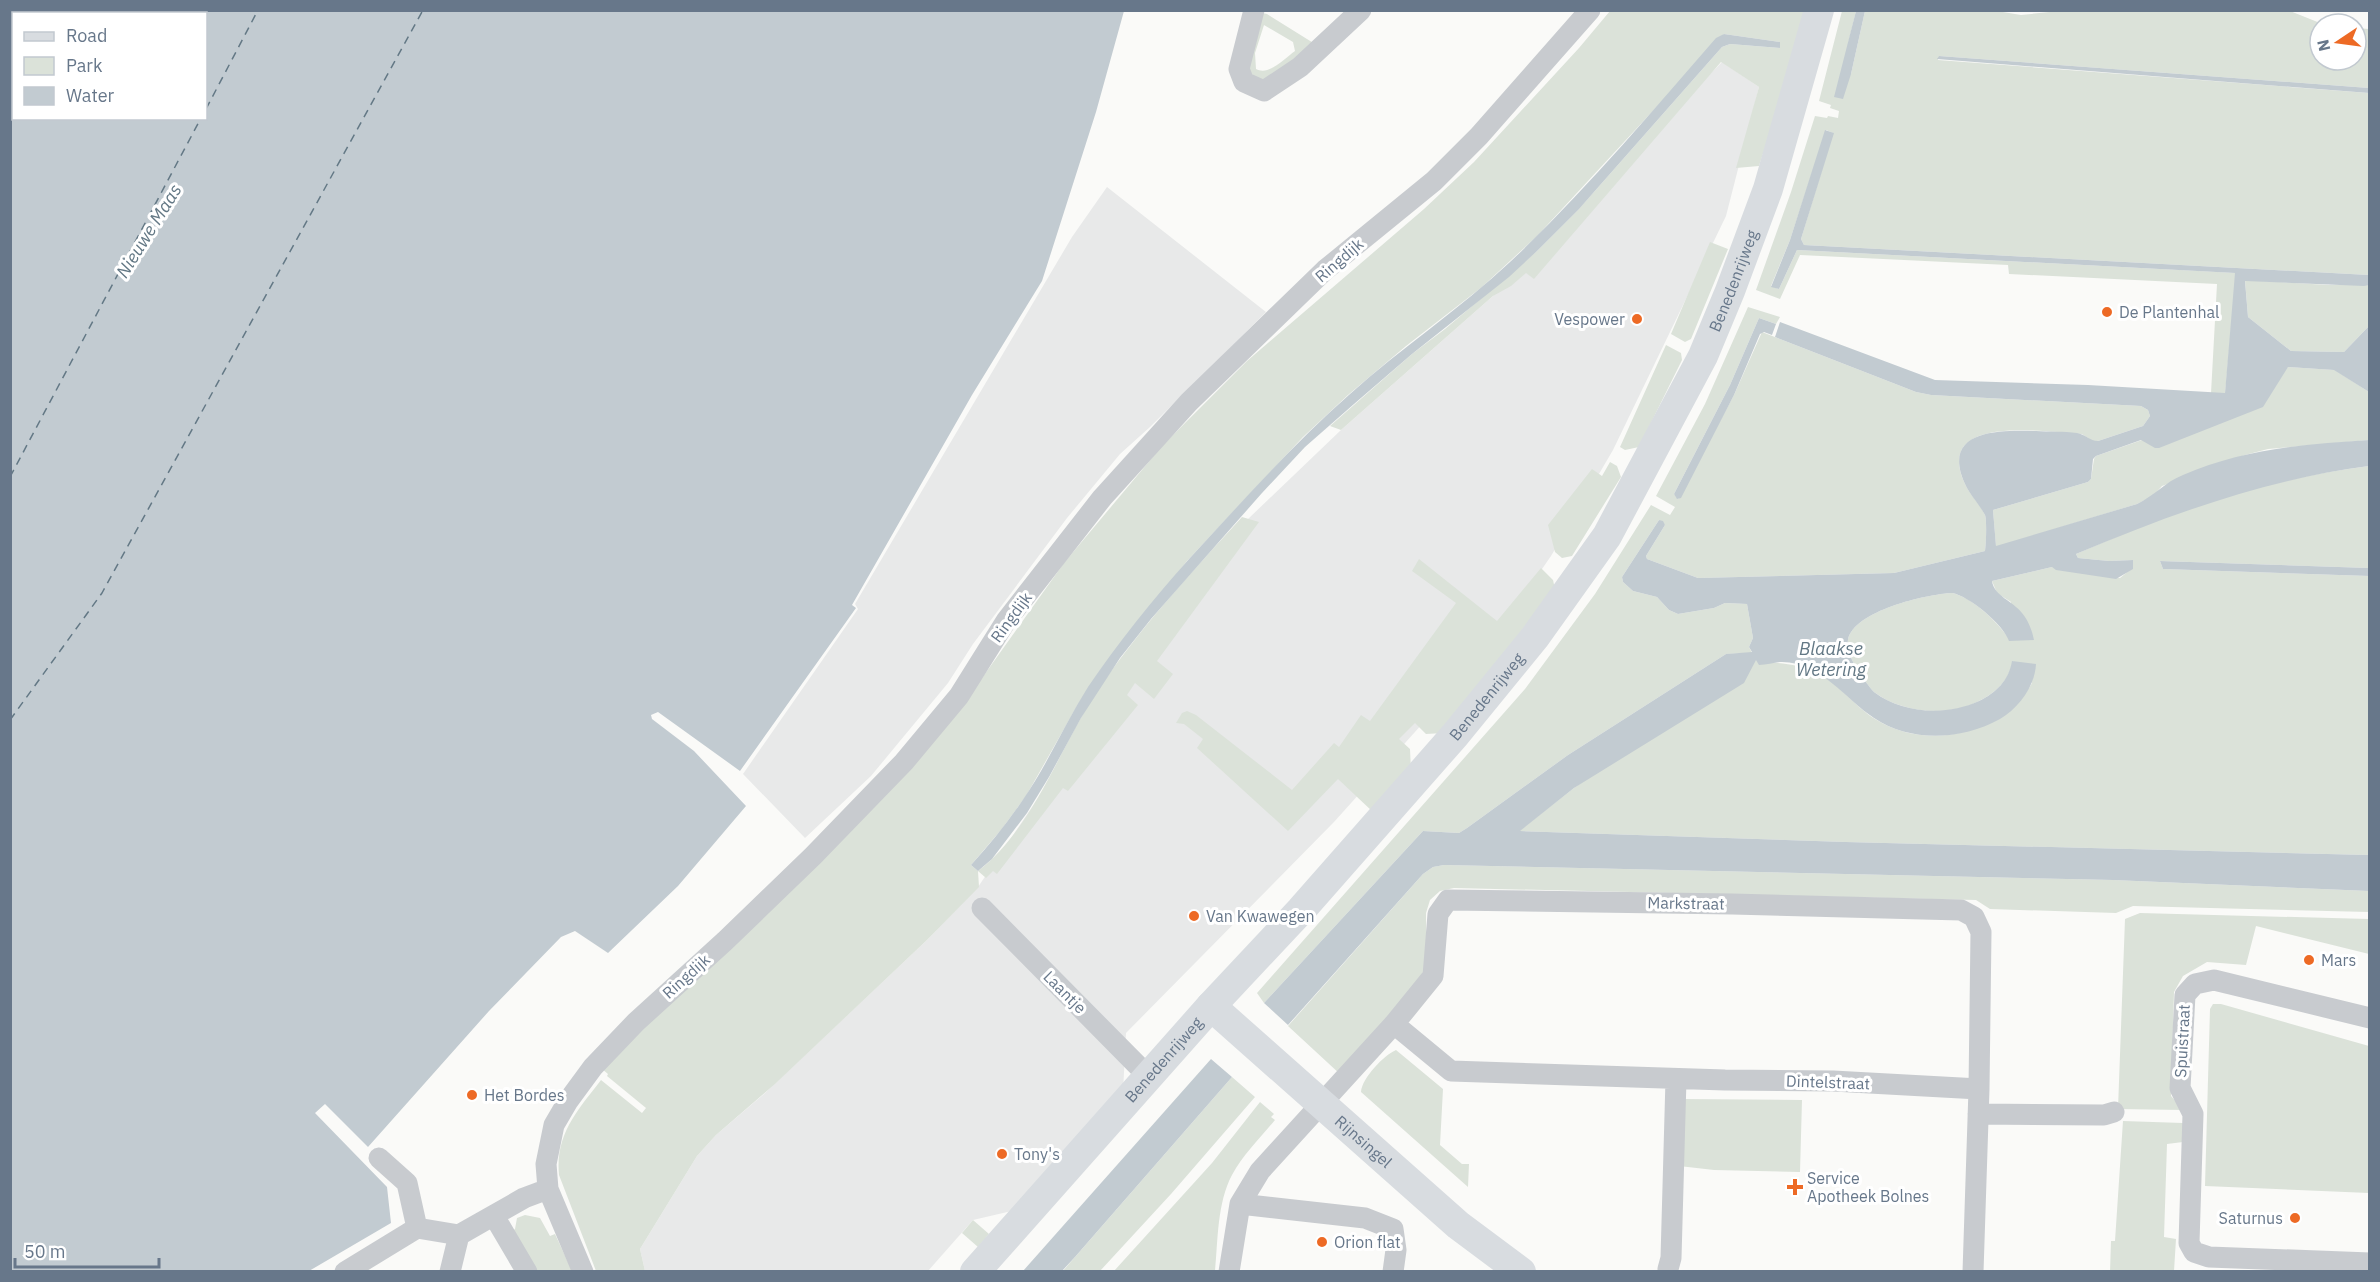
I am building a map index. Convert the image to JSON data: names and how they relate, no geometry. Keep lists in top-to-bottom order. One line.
{"streets":{"street":["Ringdijk","Benedenrijweg","Markstraat","Laantje","Spuistraat","Dintelstraat","Rijnsingel"]},"crossings":[["Benedenrijweg","Laantje"],["Benedenrijweg","Rijnsingel"],["Markstraat","Dintelstraat"],["Markstraat","Rijnsingel"]],"water":["Nieuwe Maas","Blaakse Wetering"],"places":{"other":["De Plantenhal","Vespower","Van Kwawegen","Mars","Het Bordes","Tony's","Saturnus","Orion flat"],"health":["Service Apotheek Bolnes"]},"legend":["Road","Park","Water"],"scale_bar":"50 m","north":"left"}
